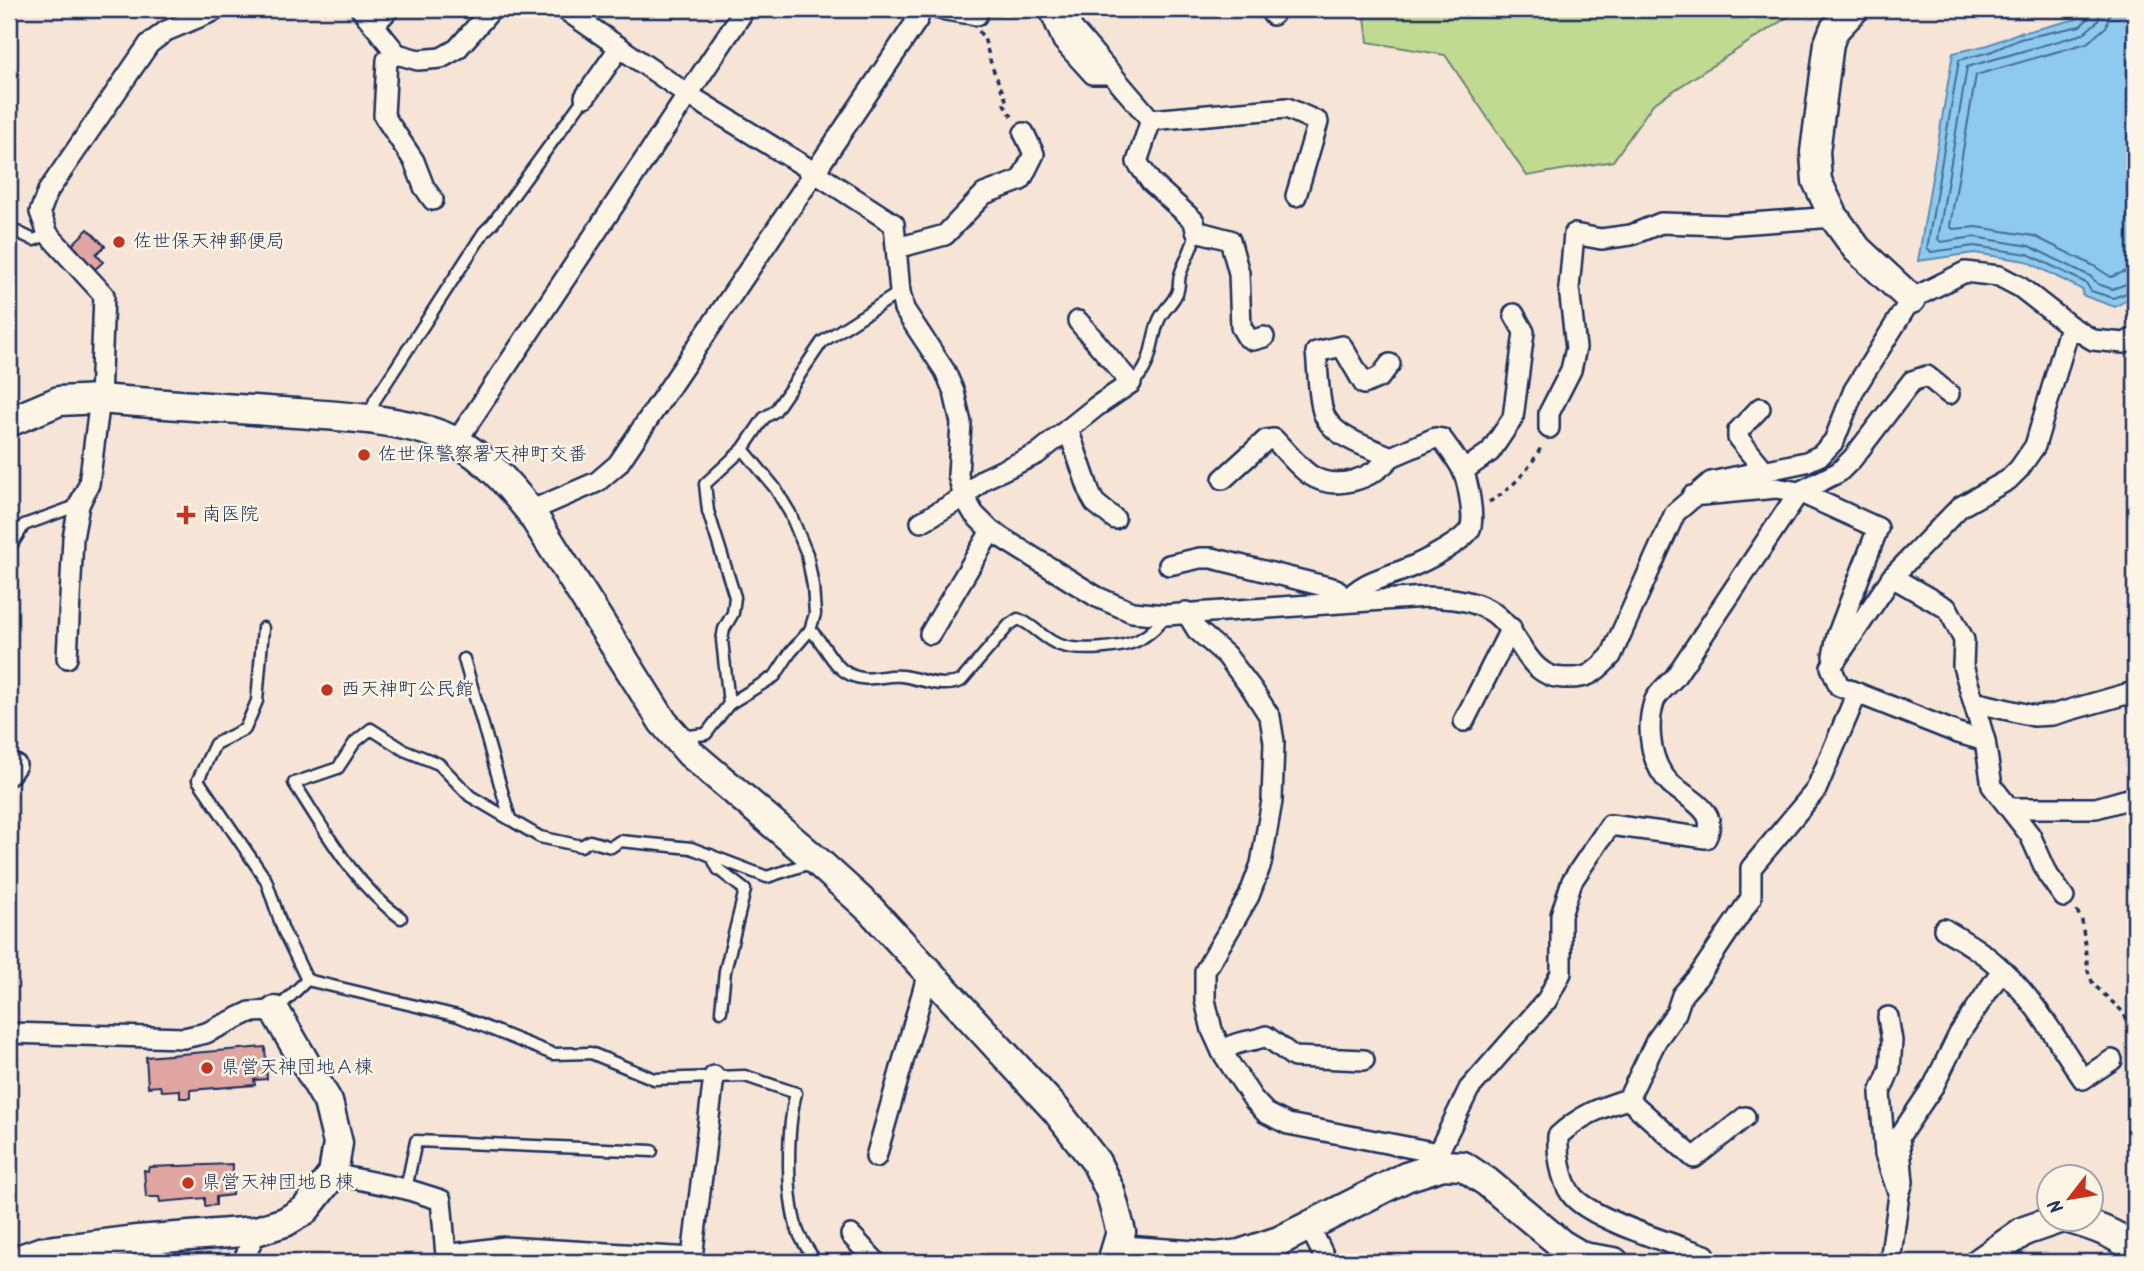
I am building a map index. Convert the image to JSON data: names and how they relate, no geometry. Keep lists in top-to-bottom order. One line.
{"places":{"other":["佐世保天神郵便局","佐世保警察署天神町交番","西天神町公民館","県営天神団地Ａ棟","県営天神団地Ｂ棟"],"health":["南医院"]},"north":"bottom left"}
